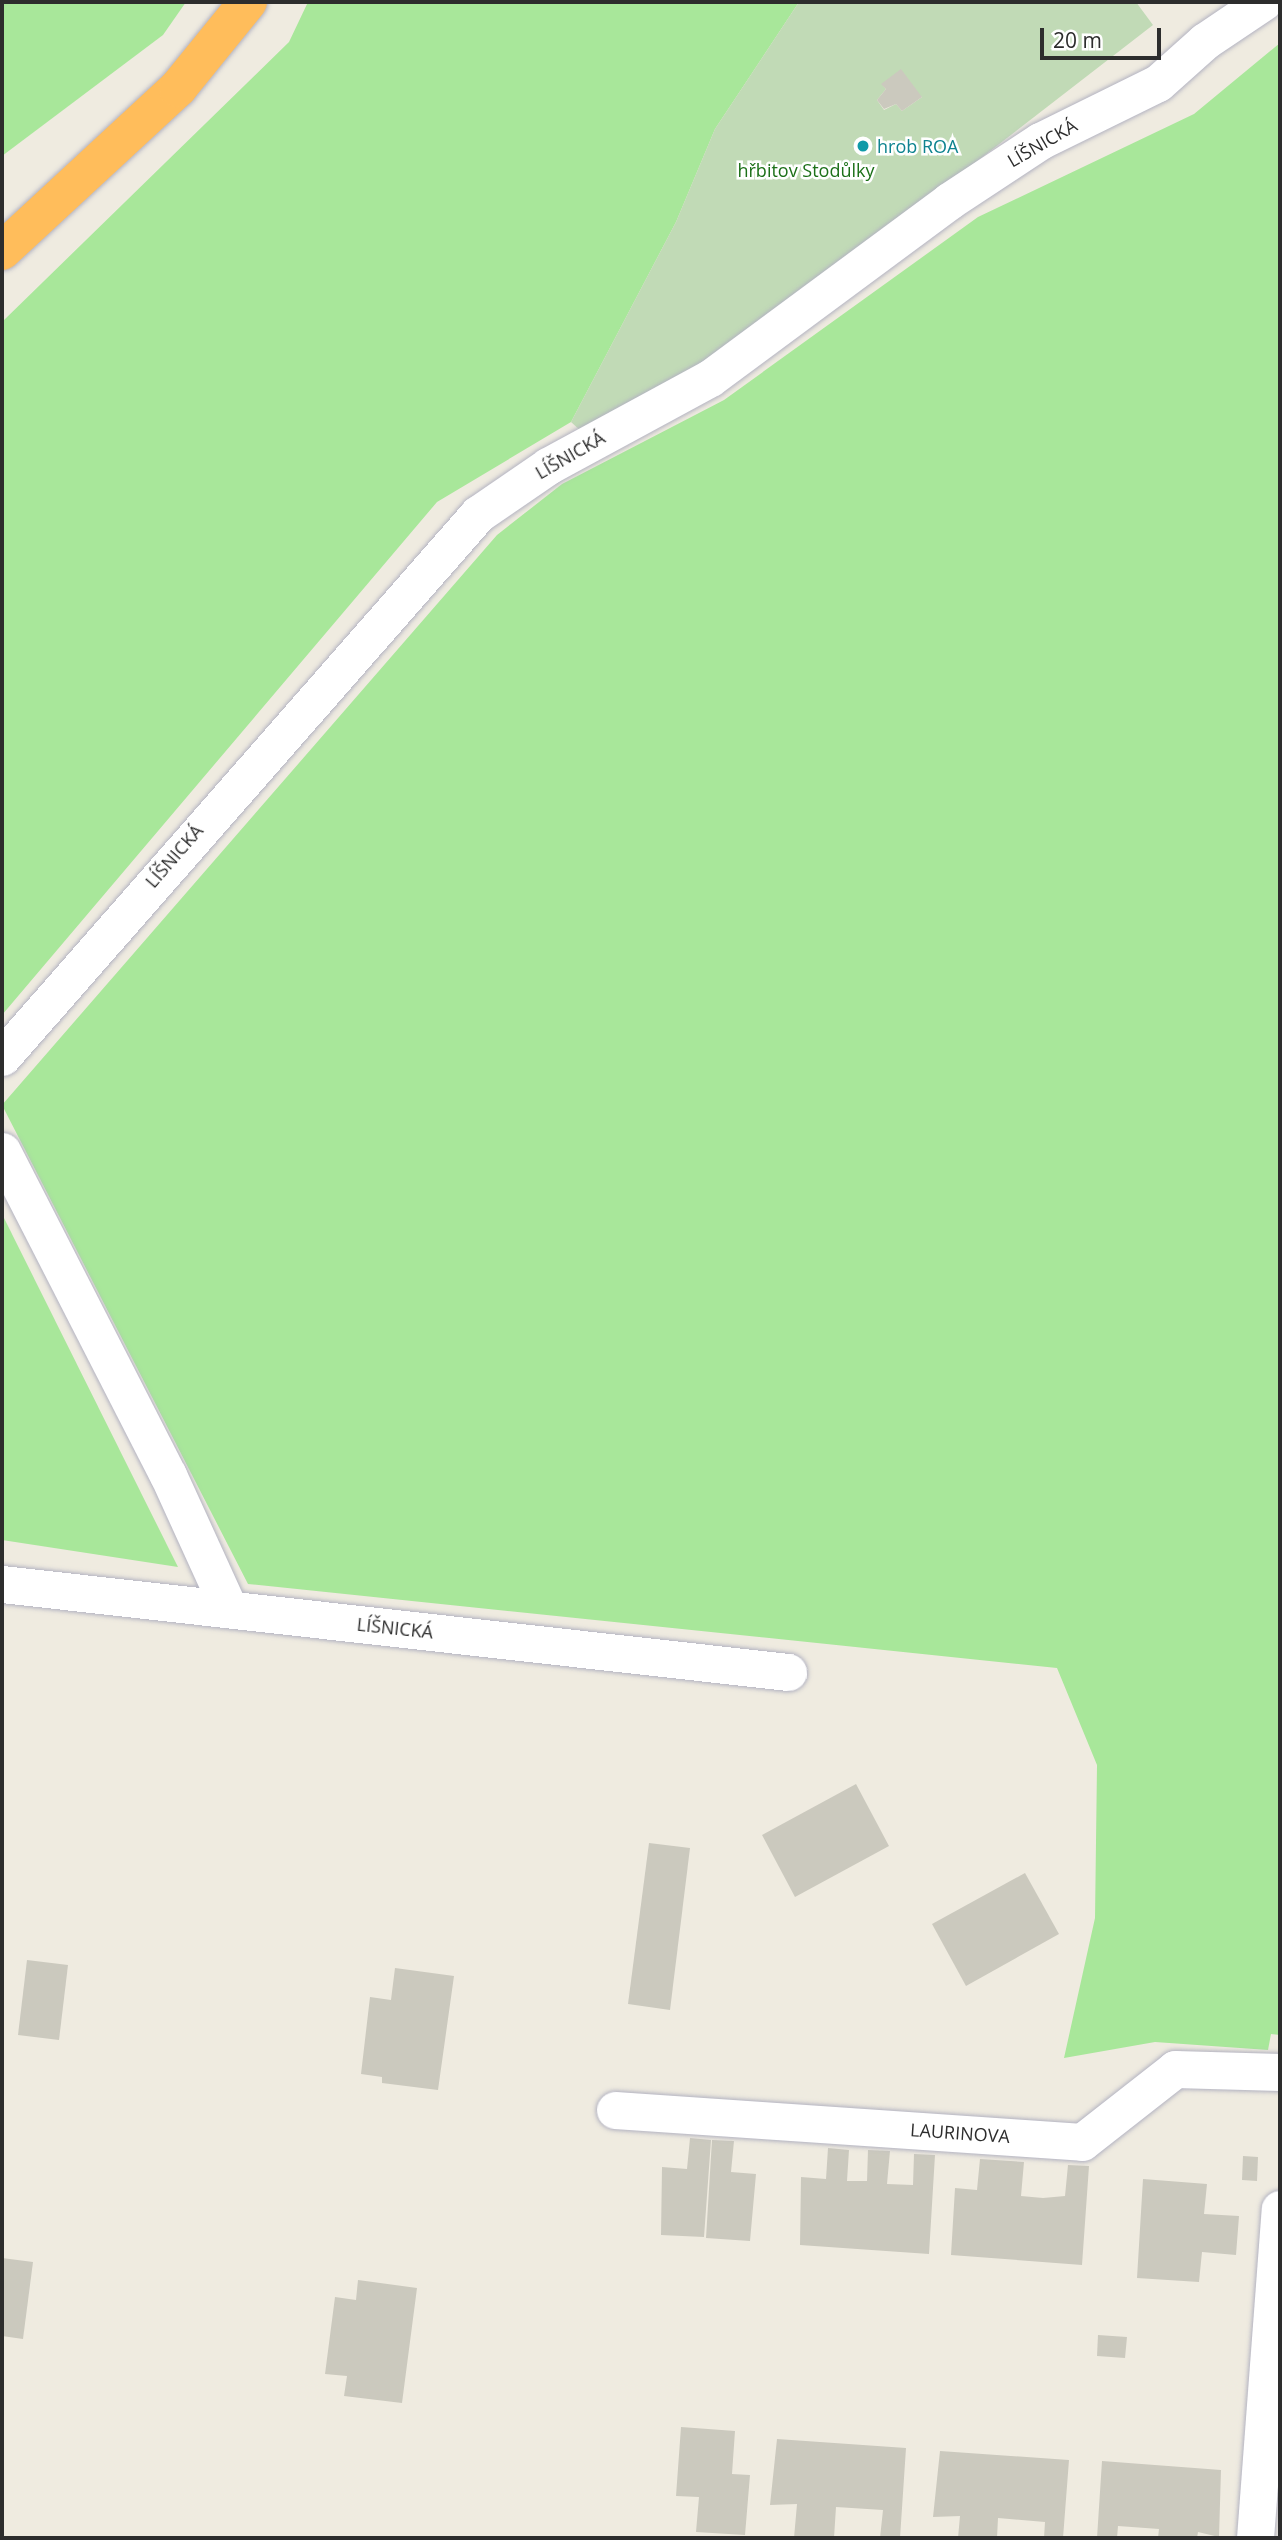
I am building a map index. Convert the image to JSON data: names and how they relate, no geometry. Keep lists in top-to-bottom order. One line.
{"streets":{"street":["LÍŠNICKÁ","LAURINOVA"]},"parks":["hřbitov Stodůlky"],"places":["hrob ROA"],"scale_bar":"20 m"}
